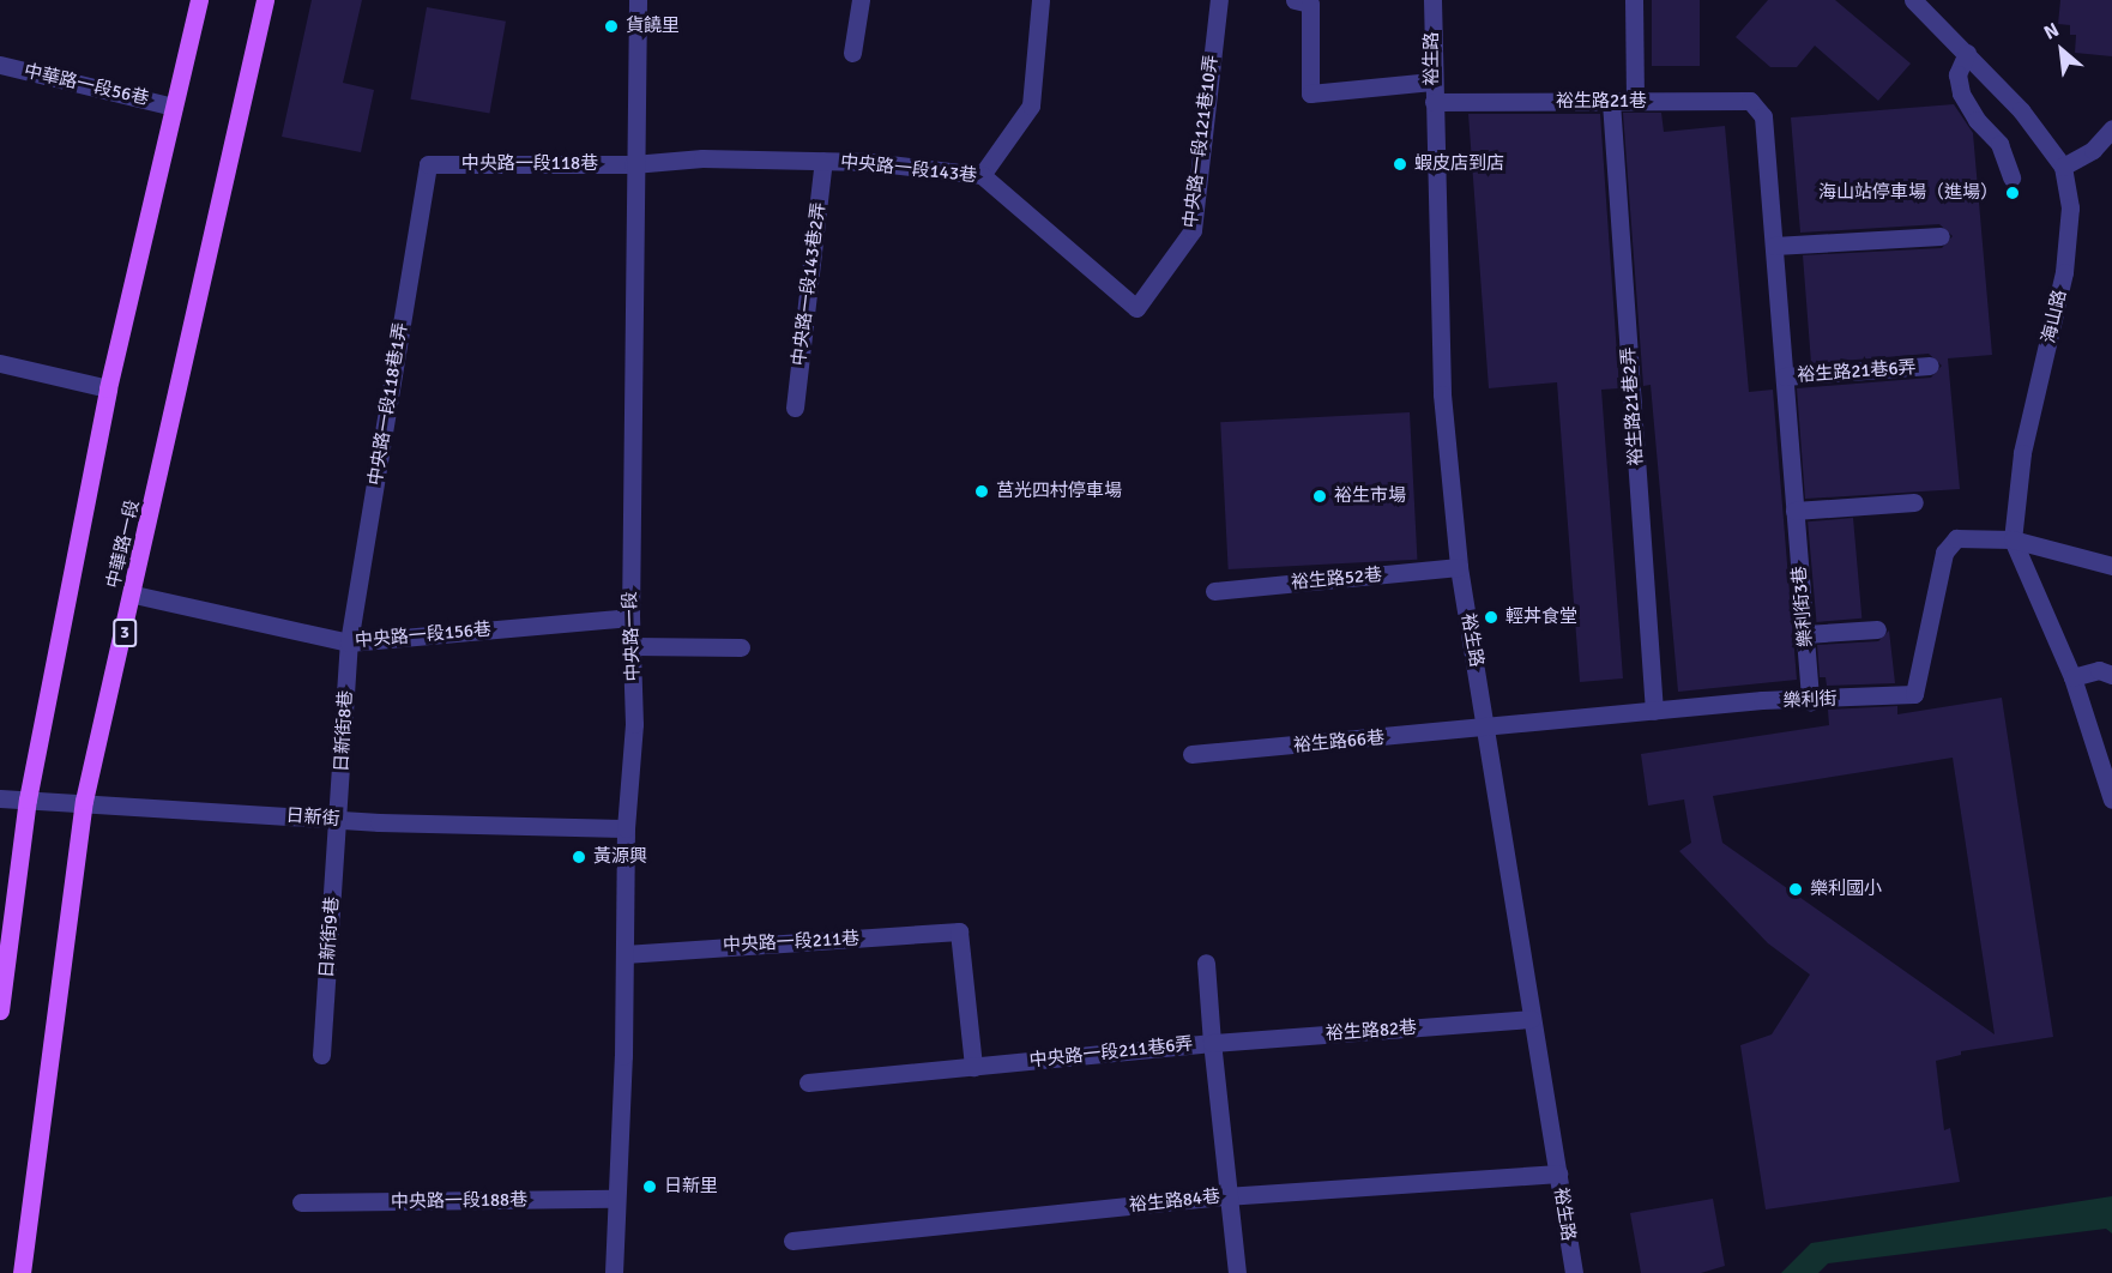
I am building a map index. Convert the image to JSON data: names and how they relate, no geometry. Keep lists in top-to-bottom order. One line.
{"streets":{"main road":["中華路一段","3"],"street":["裕生路","中華路一段56巷","裕生路21巷","中央路一段121巷10弄","中央路一段118巷","中央路一段143巷","中央路一段143巷2弄","海山路","裕生路21巷6弄","中央路一段118巷1弄","裕生路21巷2弄","裕生路52巷","樂利街3巷","中央路一段156巷","中央路一段","樂利街","日新街8巷","裕生路66巷","日新街","日新街9巷","中央路一段211巷","裕生路82巷","中央路一段211巷6弄","中央路一段188巷","裕生路84巷"]},"crossings":[["裕生路","裕生路21巷"],["裕生路","裕生路52巷"],["裕生路","樂利街"],["裕生路","裕生路66巷"],["裕生路","裕生路82巷"],["裕生路","裕生路84巷"],["裕生路21巷","裕生路21巷6弄"],["裕生路21巷","裕生路21巷2弄"],["中央路一段121巷10弄","中央路一段143巷"],["中央路一段118巷","中央路一段143巷"],["中央路一段118巷","中央路一段118巷1弄"],["中央路一段118巷","中央路一段"],["中央路一段143巷","中央路一段143巷2弄"],["中央路一段143巷","中央路一段"],["海山路","樂利街"],["裕生路21巷6弄","樂利街3巷"],["中央路一段118巷1弄","中央路一段156巷"],["中央路一段118巷1弄","日新街8巷"],["裕生路21巷2弄","樂利街"],["中華路一段","中央路一段156巷"],["中華路一段","日新街"],["樂利街3巷","樂利街"],["中央路一段156巷","中央路一段"],["中央路一段156巷","日新街8巷"],["中央路一段","日新街"],["中央路一段","中央路一段211巷"],["中央路一段","中央路一段188巷"],["樂利街","裕生路66巷"],["日新街8巷","日新街"],["日新街8巷","日新街9巷"],["日新街","日新街9巷"],["中央路一段211巷","中央路一段211巷6弄"],["裕生路82巷","中央路一段211巷6弄"]],"places":["貨饒里","蝦皮店到店","海山站停車場（進場）","莒光四村停車場","裕生市場","輕丼食堂","黃源興","樂利國小","日新里"],"north":"top left"}
